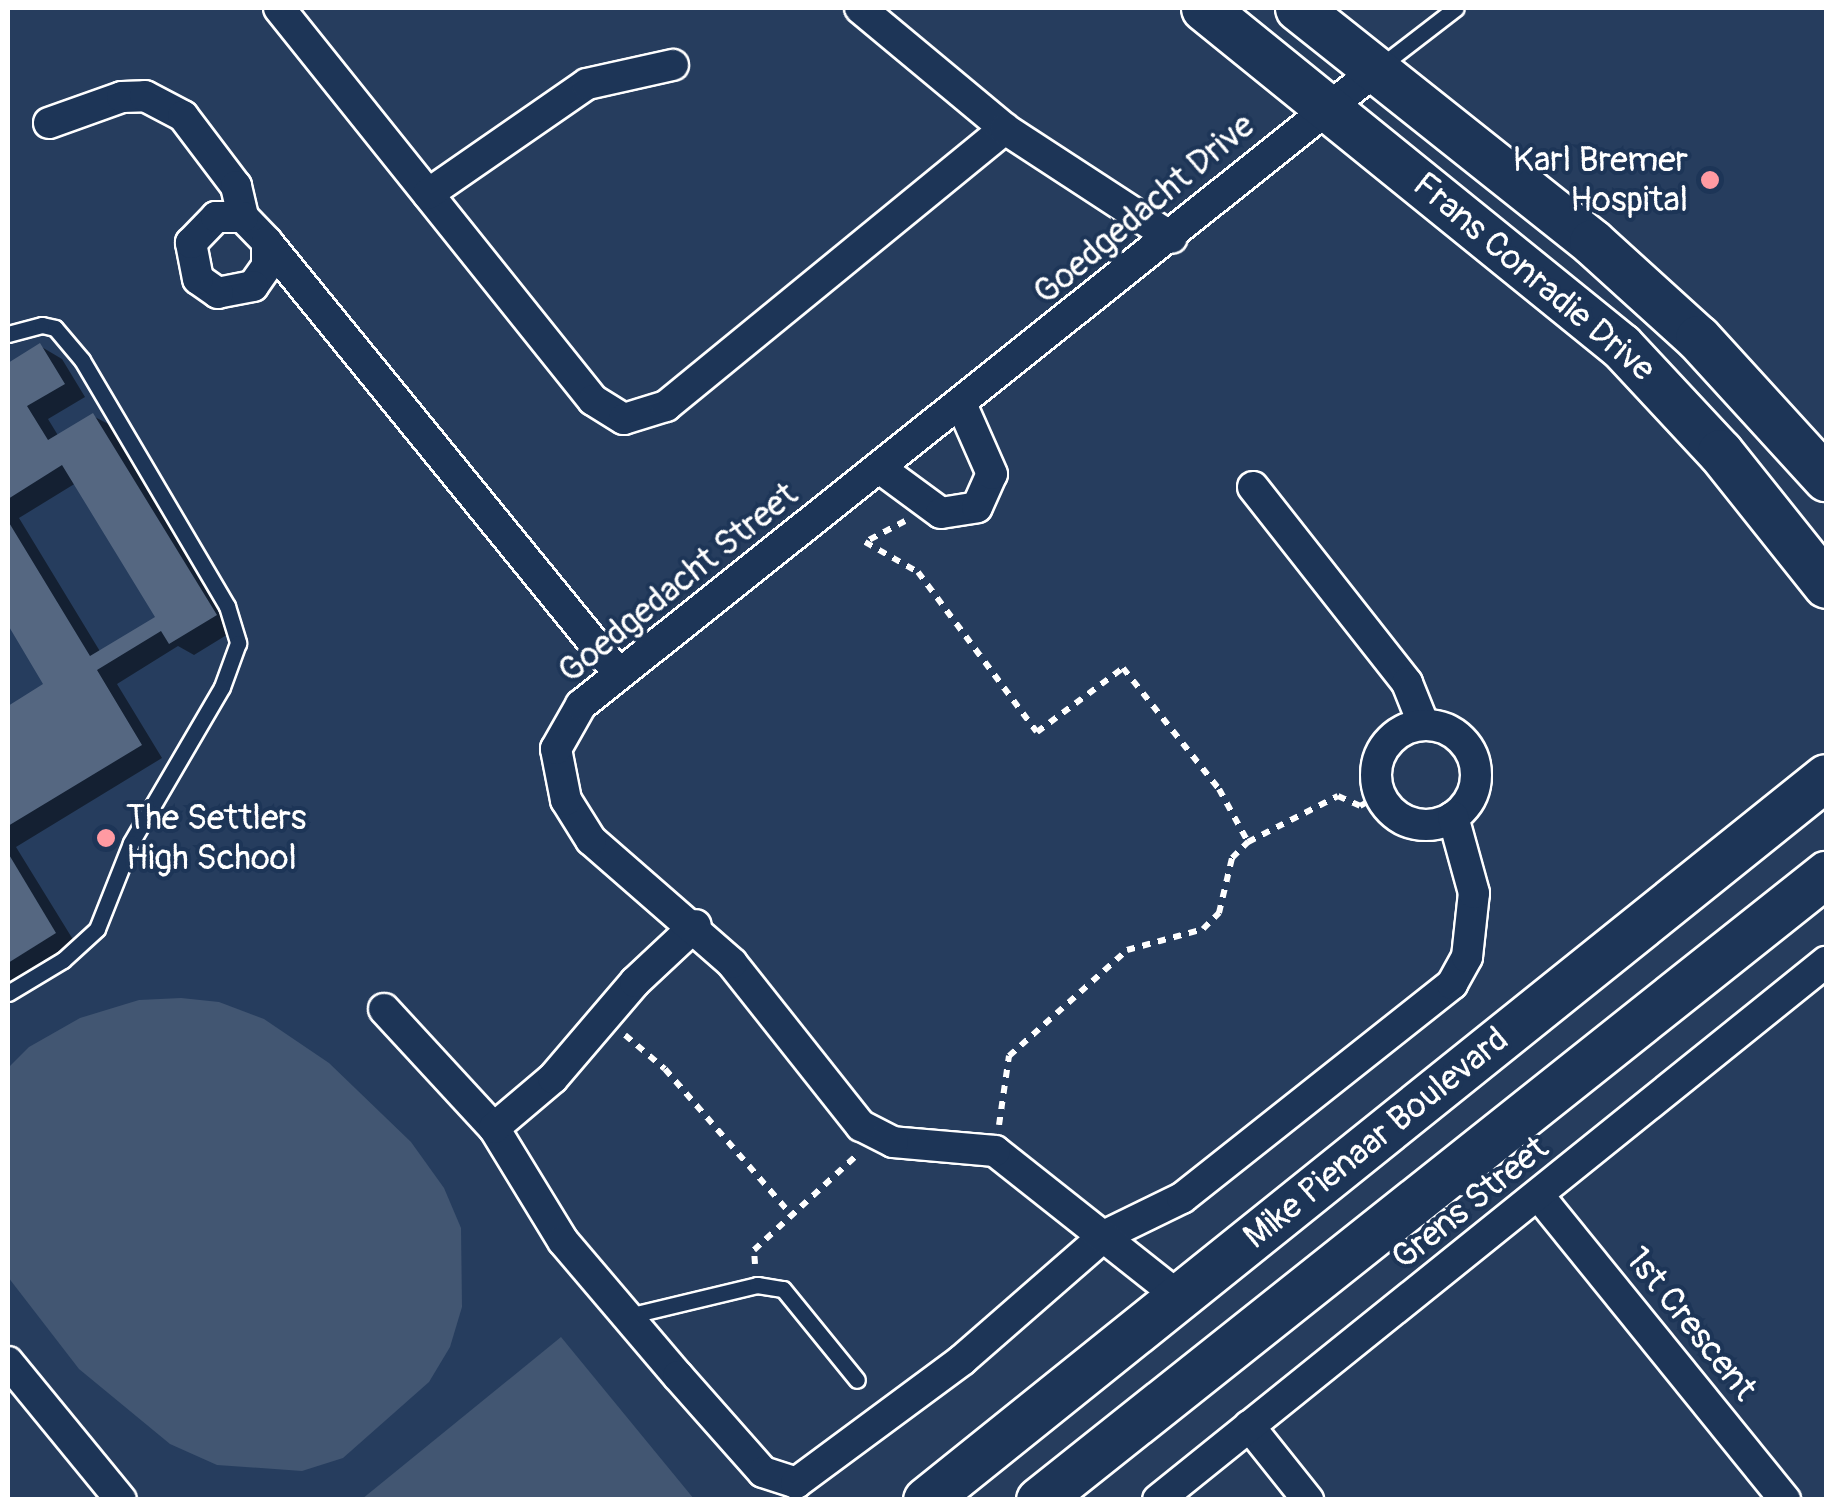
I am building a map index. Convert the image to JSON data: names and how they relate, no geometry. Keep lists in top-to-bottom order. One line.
{"streets":{"main road":["Frans Conradie Drive","Mike Pienaar Boulevard"],"street":["Goedgedacht Drive","Goedgedacht Street","Grens Street","1st Crescent"]},"crossings":[["Goedgedacht Drive","Frans Conradie Drive"],["Goedgedacht Drive","Goedgedacht Street"],["Grens Street","1st Crescent"]],"places":["Karl Bremer Hospital","The Settlers High School"]}
